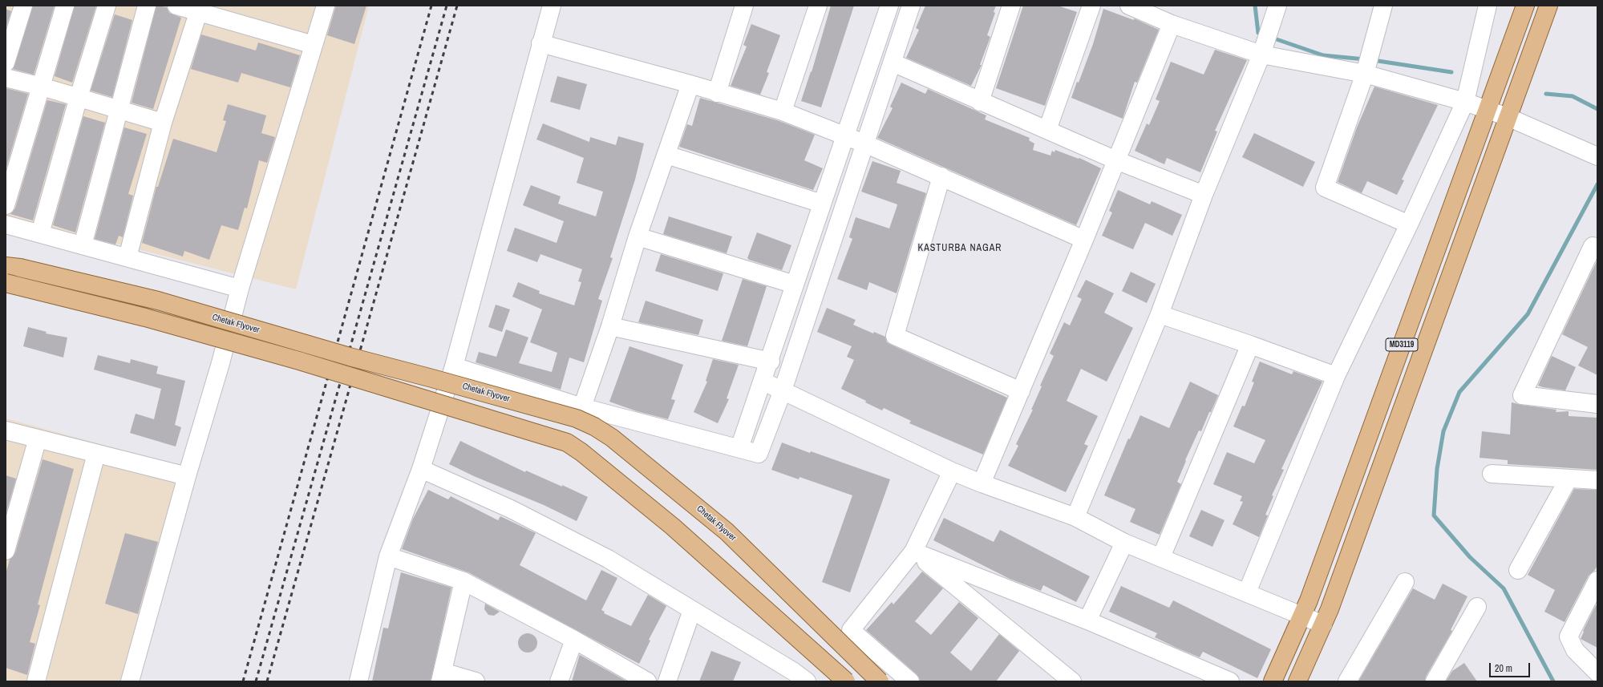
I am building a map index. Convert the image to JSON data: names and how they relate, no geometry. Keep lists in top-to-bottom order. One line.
{"streets":{"main road":["Chetak Flyover","MD3119"]},"districts":["KASTURBA NAGAR"],"scale_bar":"20 m"}
